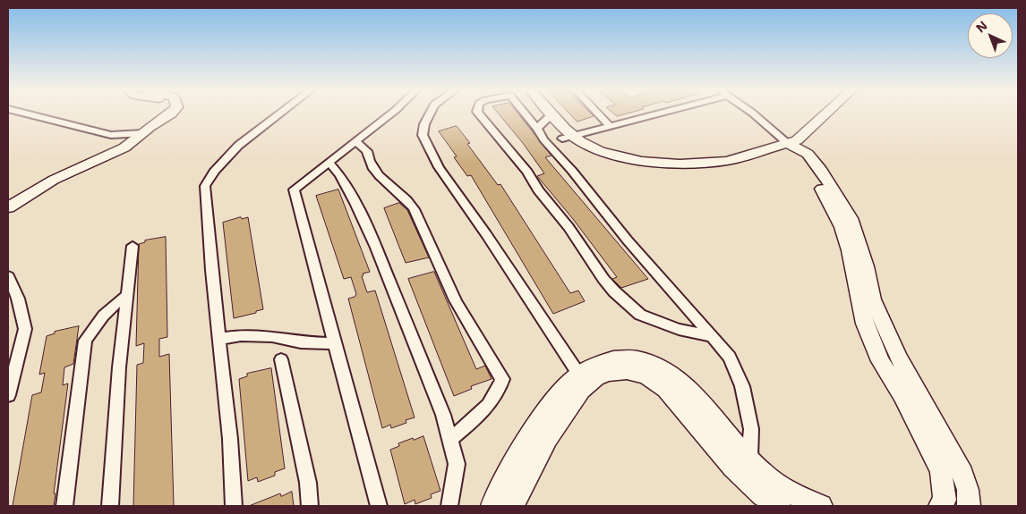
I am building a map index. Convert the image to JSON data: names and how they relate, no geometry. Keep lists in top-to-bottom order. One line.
{"north":"top left"}
